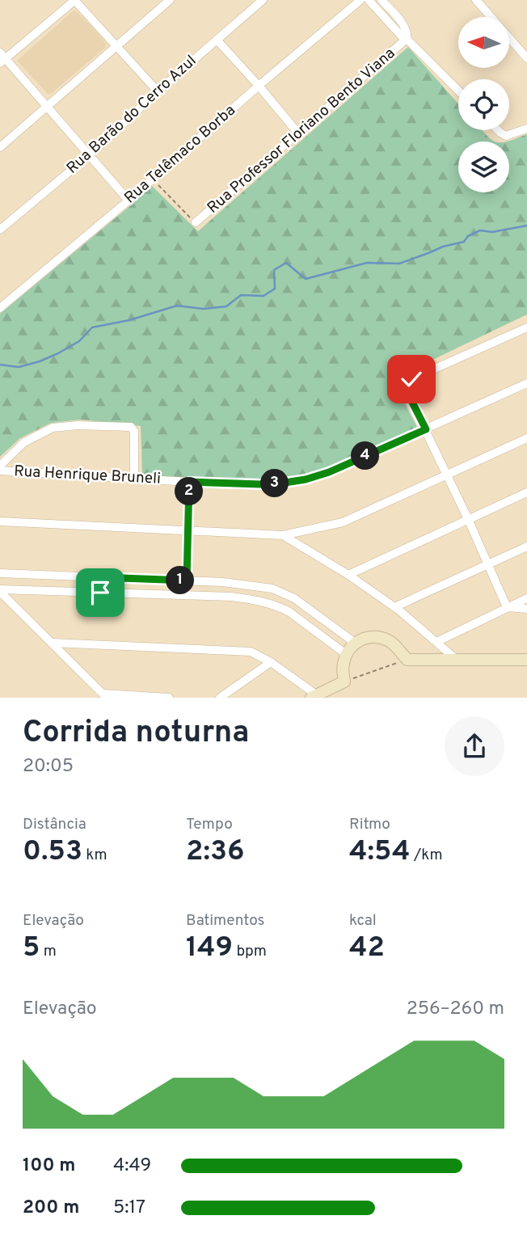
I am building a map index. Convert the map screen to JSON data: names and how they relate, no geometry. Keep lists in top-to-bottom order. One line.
{"streets":{"street":["Rua Barão do Cerro Azul","Rua Professor Floriano Bento Viana","Rua Telêmaco Borba","Rua Henrique Bruneli"]},"north":"left","page":{"pins":["4","3","2","1"],"heading":["Corrida noturna","20:05"],"stats":[["Distância","0.53 km"],["Tempo","2:36"],["Ritmo","4:54 /km"],["Elevação","5 m"],["Batimentos","149 bpm"],["kcal","42"]],"chart":["Elevação","256–260 m"],"list":[{"name":"100 m","note":"4:49"},{"name":"200 m","note":"5:17"}]}}
